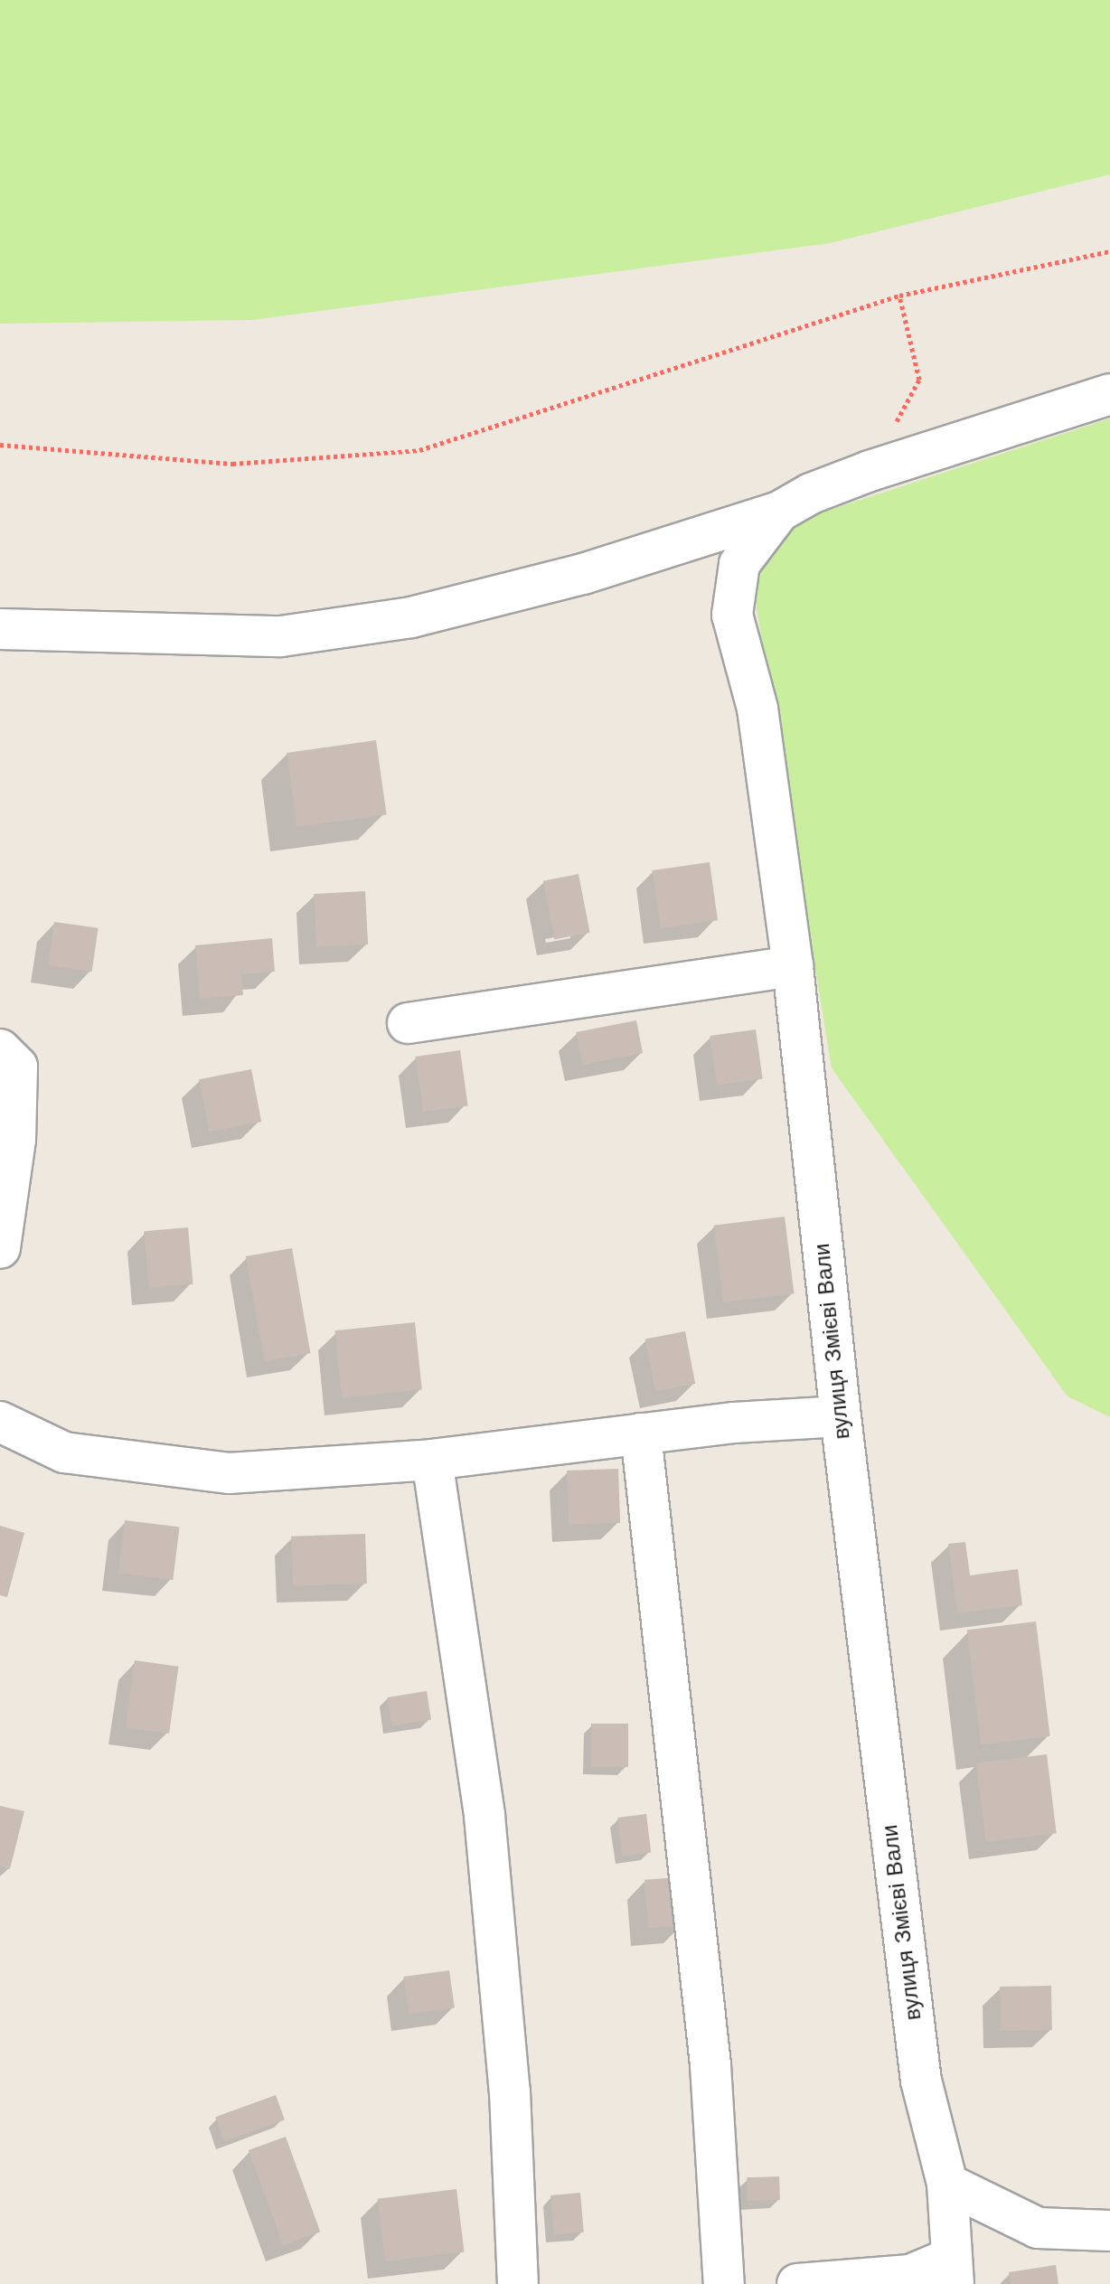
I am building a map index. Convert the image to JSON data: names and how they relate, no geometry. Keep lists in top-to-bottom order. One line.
{"streets":{"street":["вулиця Змієві Вали"]}}
